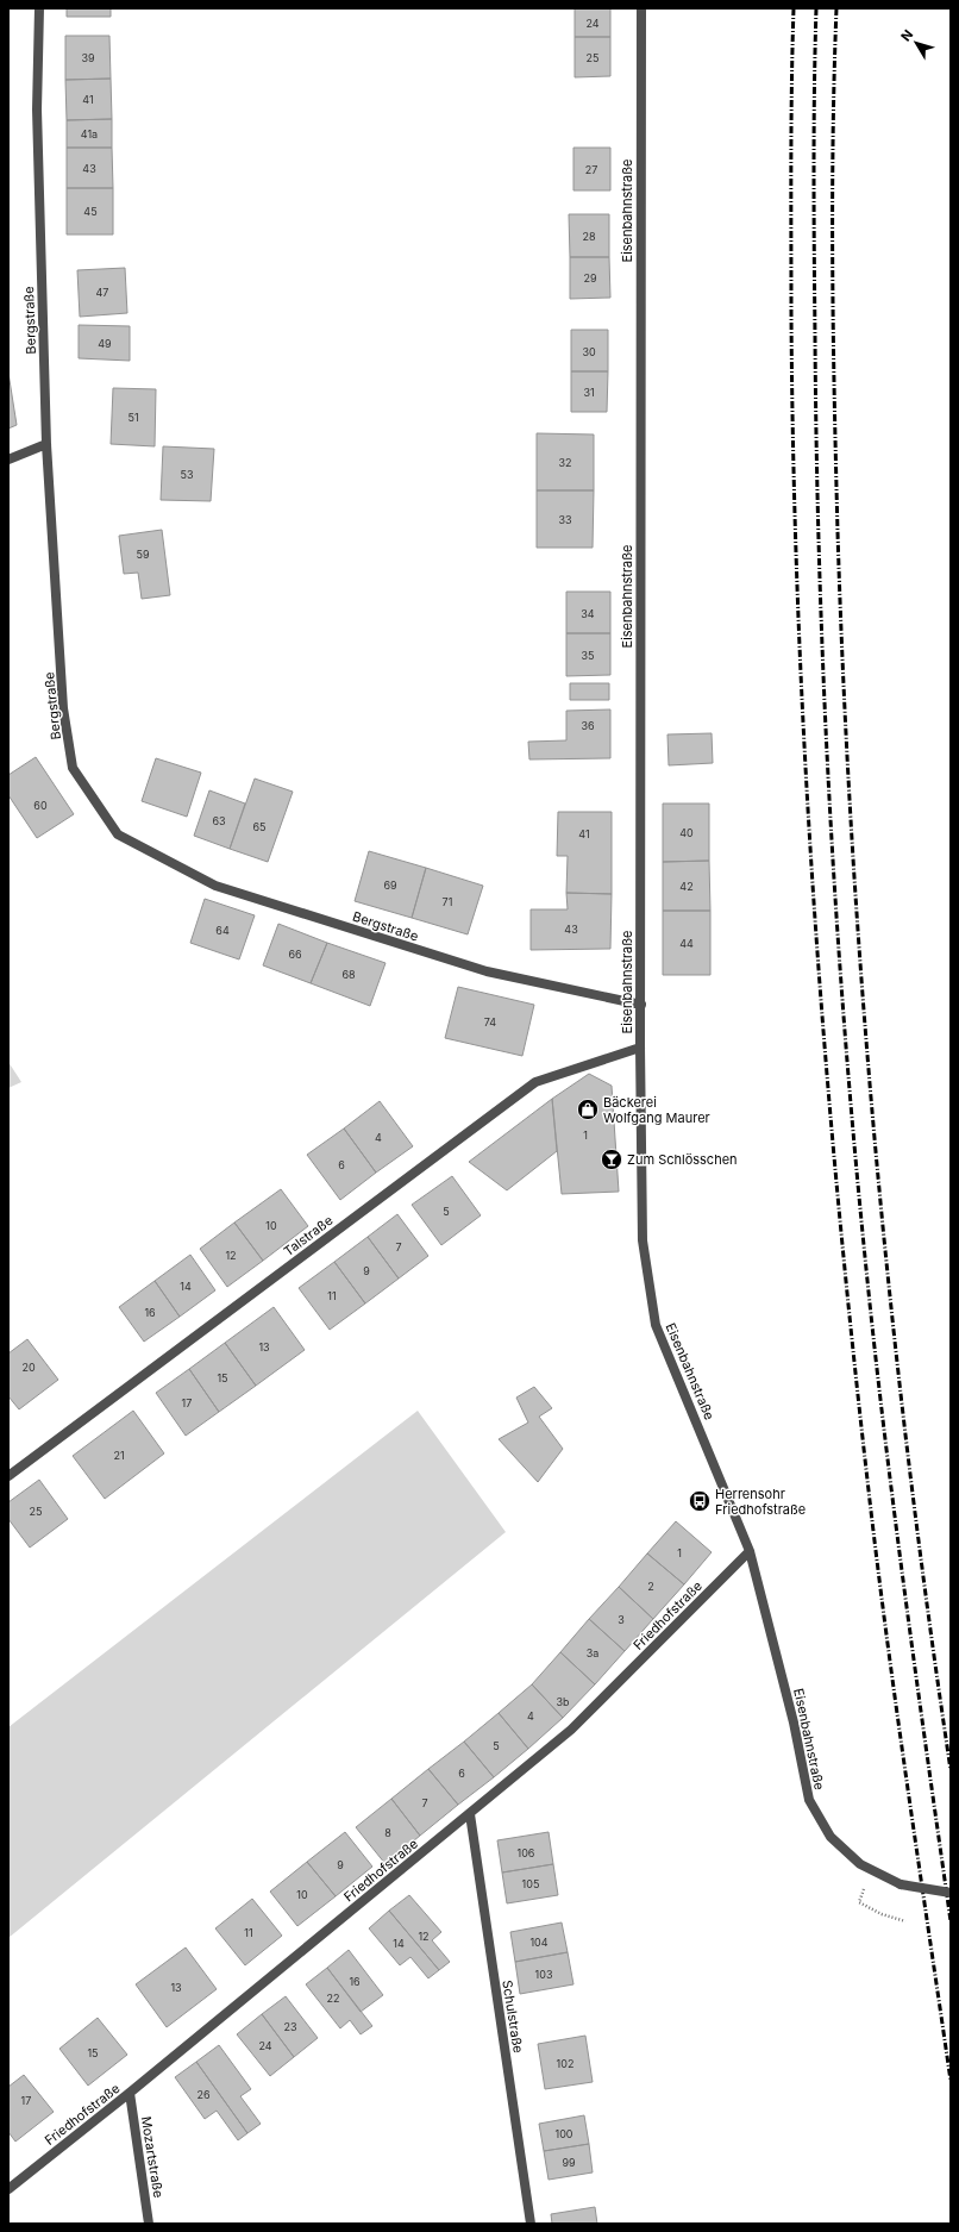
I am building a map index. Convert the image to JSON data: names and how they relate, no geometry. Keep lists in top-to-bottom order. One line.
{"streets":{"street":["Eisenbahnstraße","Bergstraße","Talstraße","Friedhofstraße","Schulstraße","Mozartstraße"]},"crossings":[["Eisenbahnstraße","Bergstraße"],["Eisenbahnstraße","Talstraße"],["Eisenbahnstraße","Friedhofstraße"],["Friedhofstraße","Schulstraße"],["Friedhofstraße","Mozartstraße"]],"places":{"shop":["Bäckerei Wolfgang Maurer"],"bar":["Zum Schlösschen"],"bus stop":["Herrensohr Friedhofstraße"]},"house_numbers":["24","39","25","41","41a","43","27","45","28","29","47","49","30","31","51","32","53","33","59","34","35","36","60","63","65","40","41","69","42","71","43","64","44","66","68","74","1","4","6","5","10","7","12","9","14","11","16","13","20","15","17","21","25","1","2","3","3a","3b","4","5","6","7","8","106","9","105","10","11","12","104","14","103","16","13","22","23","24","15","102","26","17","100","99"],"north":"top left"}
